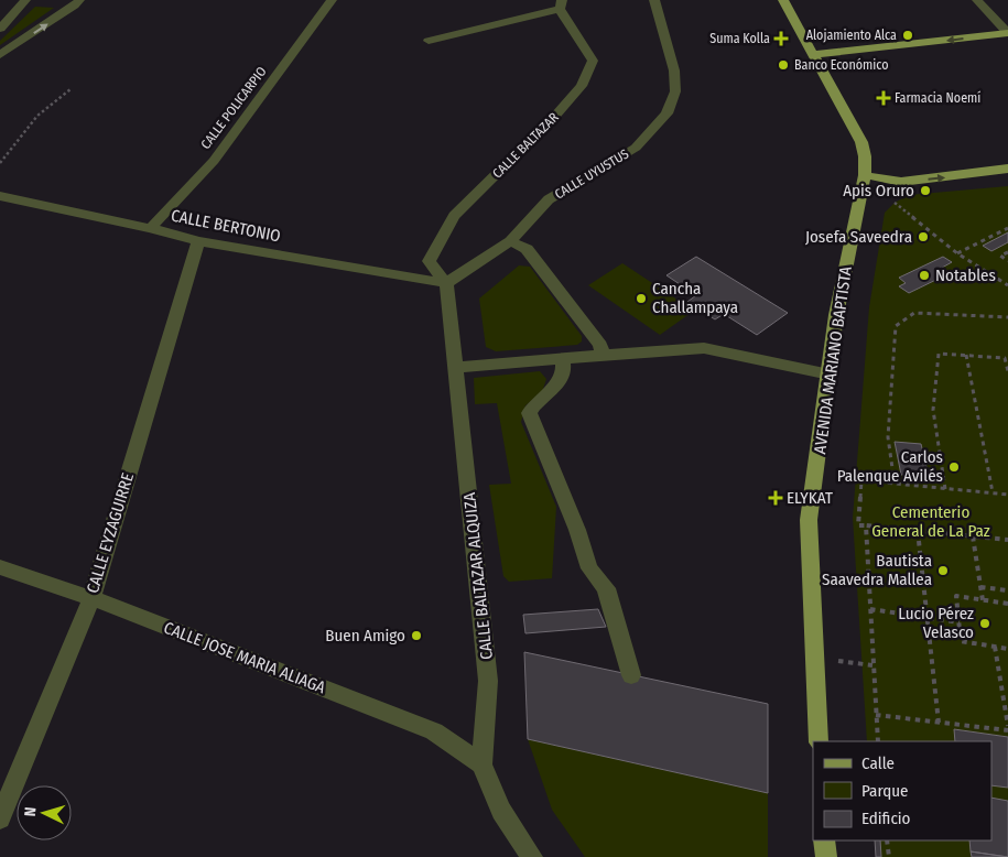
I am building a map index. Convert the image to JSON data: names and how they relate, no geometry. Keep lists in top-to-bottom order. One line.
{"streets":{"main road":["AVENIDA MARIANO BAPTISTA"],"street":["CALLE POLICARPIO","CALLE BALTAZAR","CALLE UYUSTUS","CALLE BERTONIO","CALLE EYZAGUIRRE","CALLE BALTAZAR ALQUIZA","CALLE JOSE MARIA ALIAGA"]},"crossings":[["CALLE POLICARPIO","CALLE BERTONIO"],["CALLE BALTAZAR","CALLE UYUSTUS"],["CALLE BALTAZAR","CALLE BERTONIO"],["CALLE BALTAZAR","CALLE BALTAZAR ALQUIZA"],["CALLE UYUSTUS","CALLE BERTONIO"],["CALLE UYUSTUS","CALLE BALTAZAR ALQUIZA"],["CALLE BERTONIO","CALLE EYZAGUIRRE"],["CALLE BERTONIO","CALLE BALTAZAR ALQUIZA"],["CALLE EYZAGUIRRE","CALLE JOSE MARIA ALIAGA"],["CALLE BALTAZAR ALQUIZA","CALLE JOSE MARIA ALIAGA"]],"parks":["Cementerio General de La Paz"],"places":{"other":["Alojamiento Alca","Banco Económico","Apis Oruro","Josefa Saveedra","Notables","Cancha Challampaya","Carlos Palenque Avilés","Bautista Saavedra Mallea","Lucio Pérez Velasco","Buen Amigo"],"health":["Suma Kolla","Farmacia Noemí","ELYKAT"]},"legend":["Calle","Parque","Edificio"],"north":"left"}
